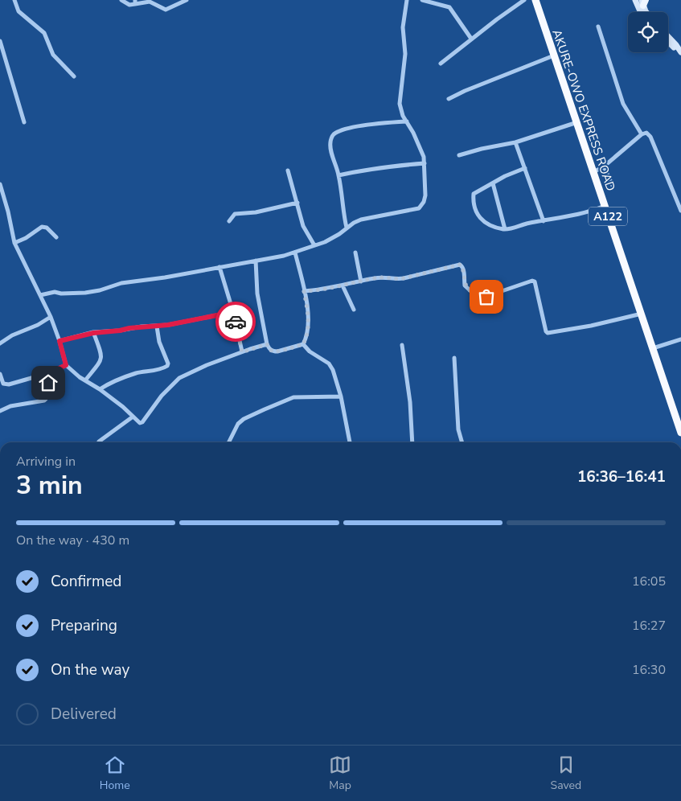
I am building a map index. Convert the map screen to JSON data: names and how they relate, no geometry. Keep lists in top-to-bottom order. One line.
{"streets":{"highway":["AKURE-OWO EXPRESS ROAD","A122"]},"page":{"heading":["3 min","Arriving in","16:36–16:41"],"bar":"On the way · 430 m","list":[["Confirmed","16:05"],["Preparing","16:27"],["On the way","16:30"],"Delivered"],"tabs":["Home","Map","Saved"]}}
